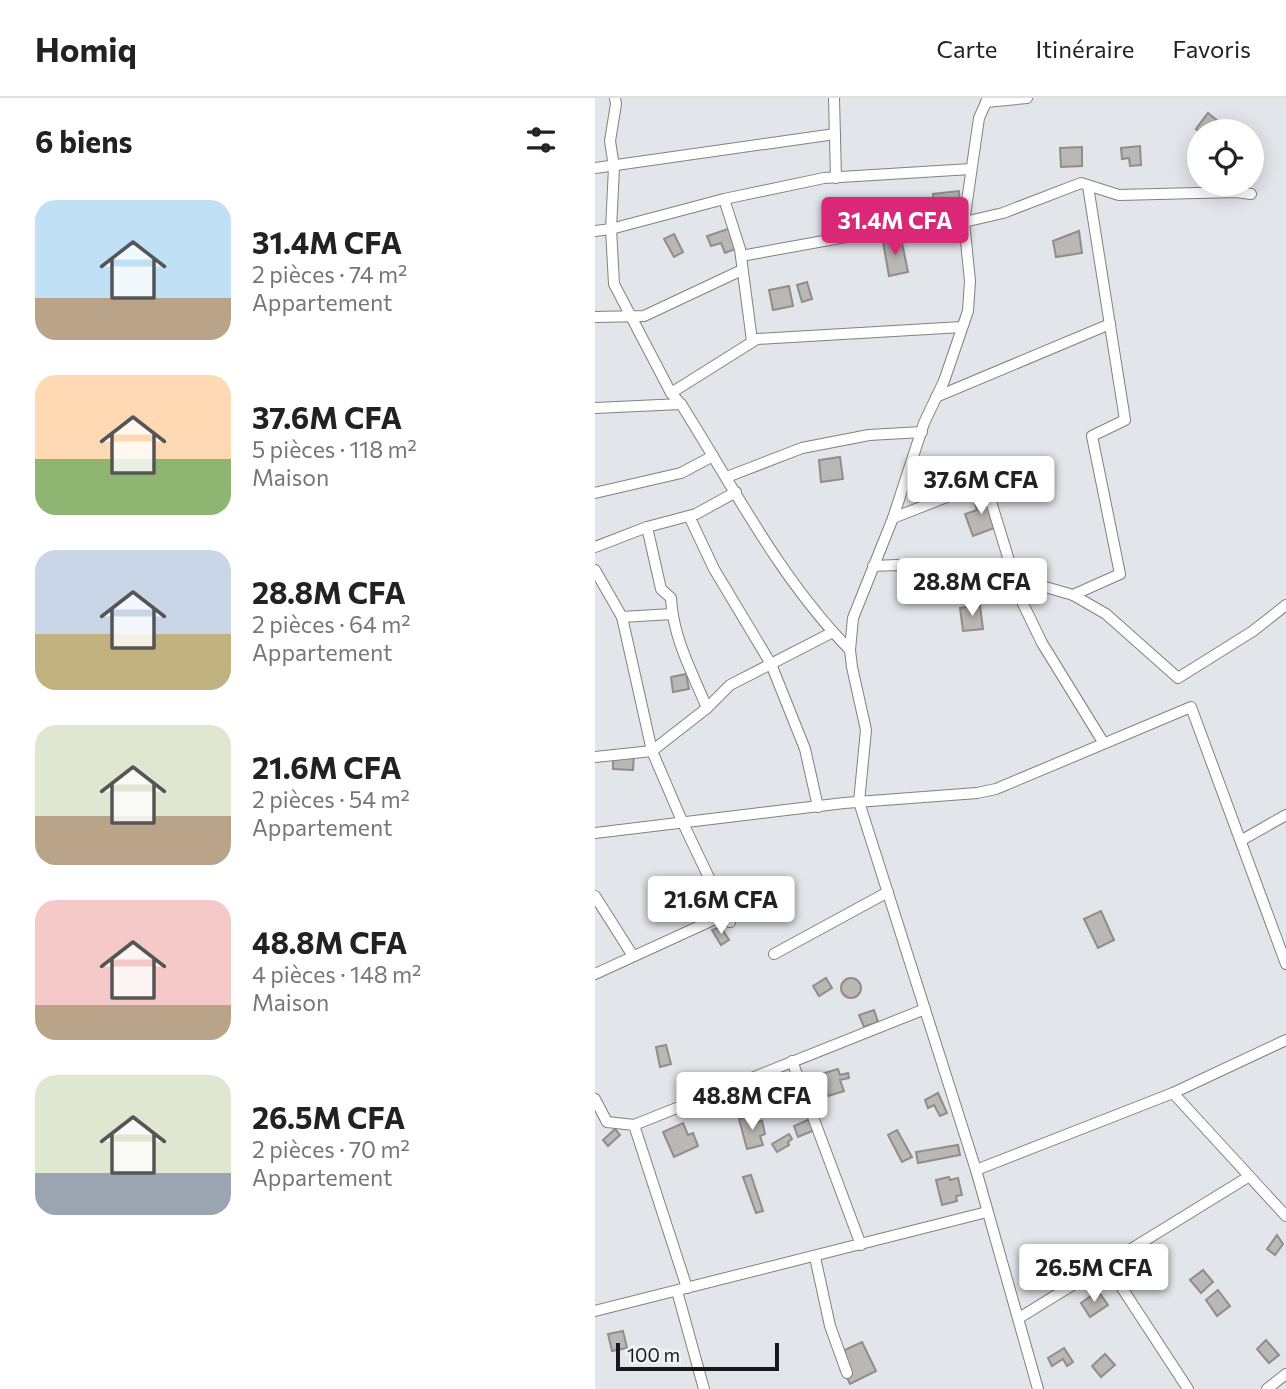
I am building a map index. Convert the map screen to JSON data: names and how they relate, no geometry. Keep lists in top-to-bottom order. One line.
{"scale_bar":"100 m","page":{"header":"Homiq","nav":["Carte","Itinéraire","Favoris"],"heading":"6 biens","list":[{"name":"31.4M CFA","note":"2 pièces · 74 m² · Appartement"},{"name":"37.6M CFA","note":"5 pièces · 118 m² · Maison"},{"name":"28.8M CFA","note":"2 pièces · 64 m² · Appartement"},{"name":"21.6M CFA","note":"2 pièces · 54 m² · Appartement"},{"name":"48.8M CFA","note":"4 pièces · 148 m² · Maison"},{"name":"26.5M CFA","note":"2 pièces · 70 m² · Appartement"}],"price":["31.4M CFA","37.6M CFA","28.8M CFA","21.6M CFA","48.8M CFA","26.5M CFA"],"scale":"100 m"}}
